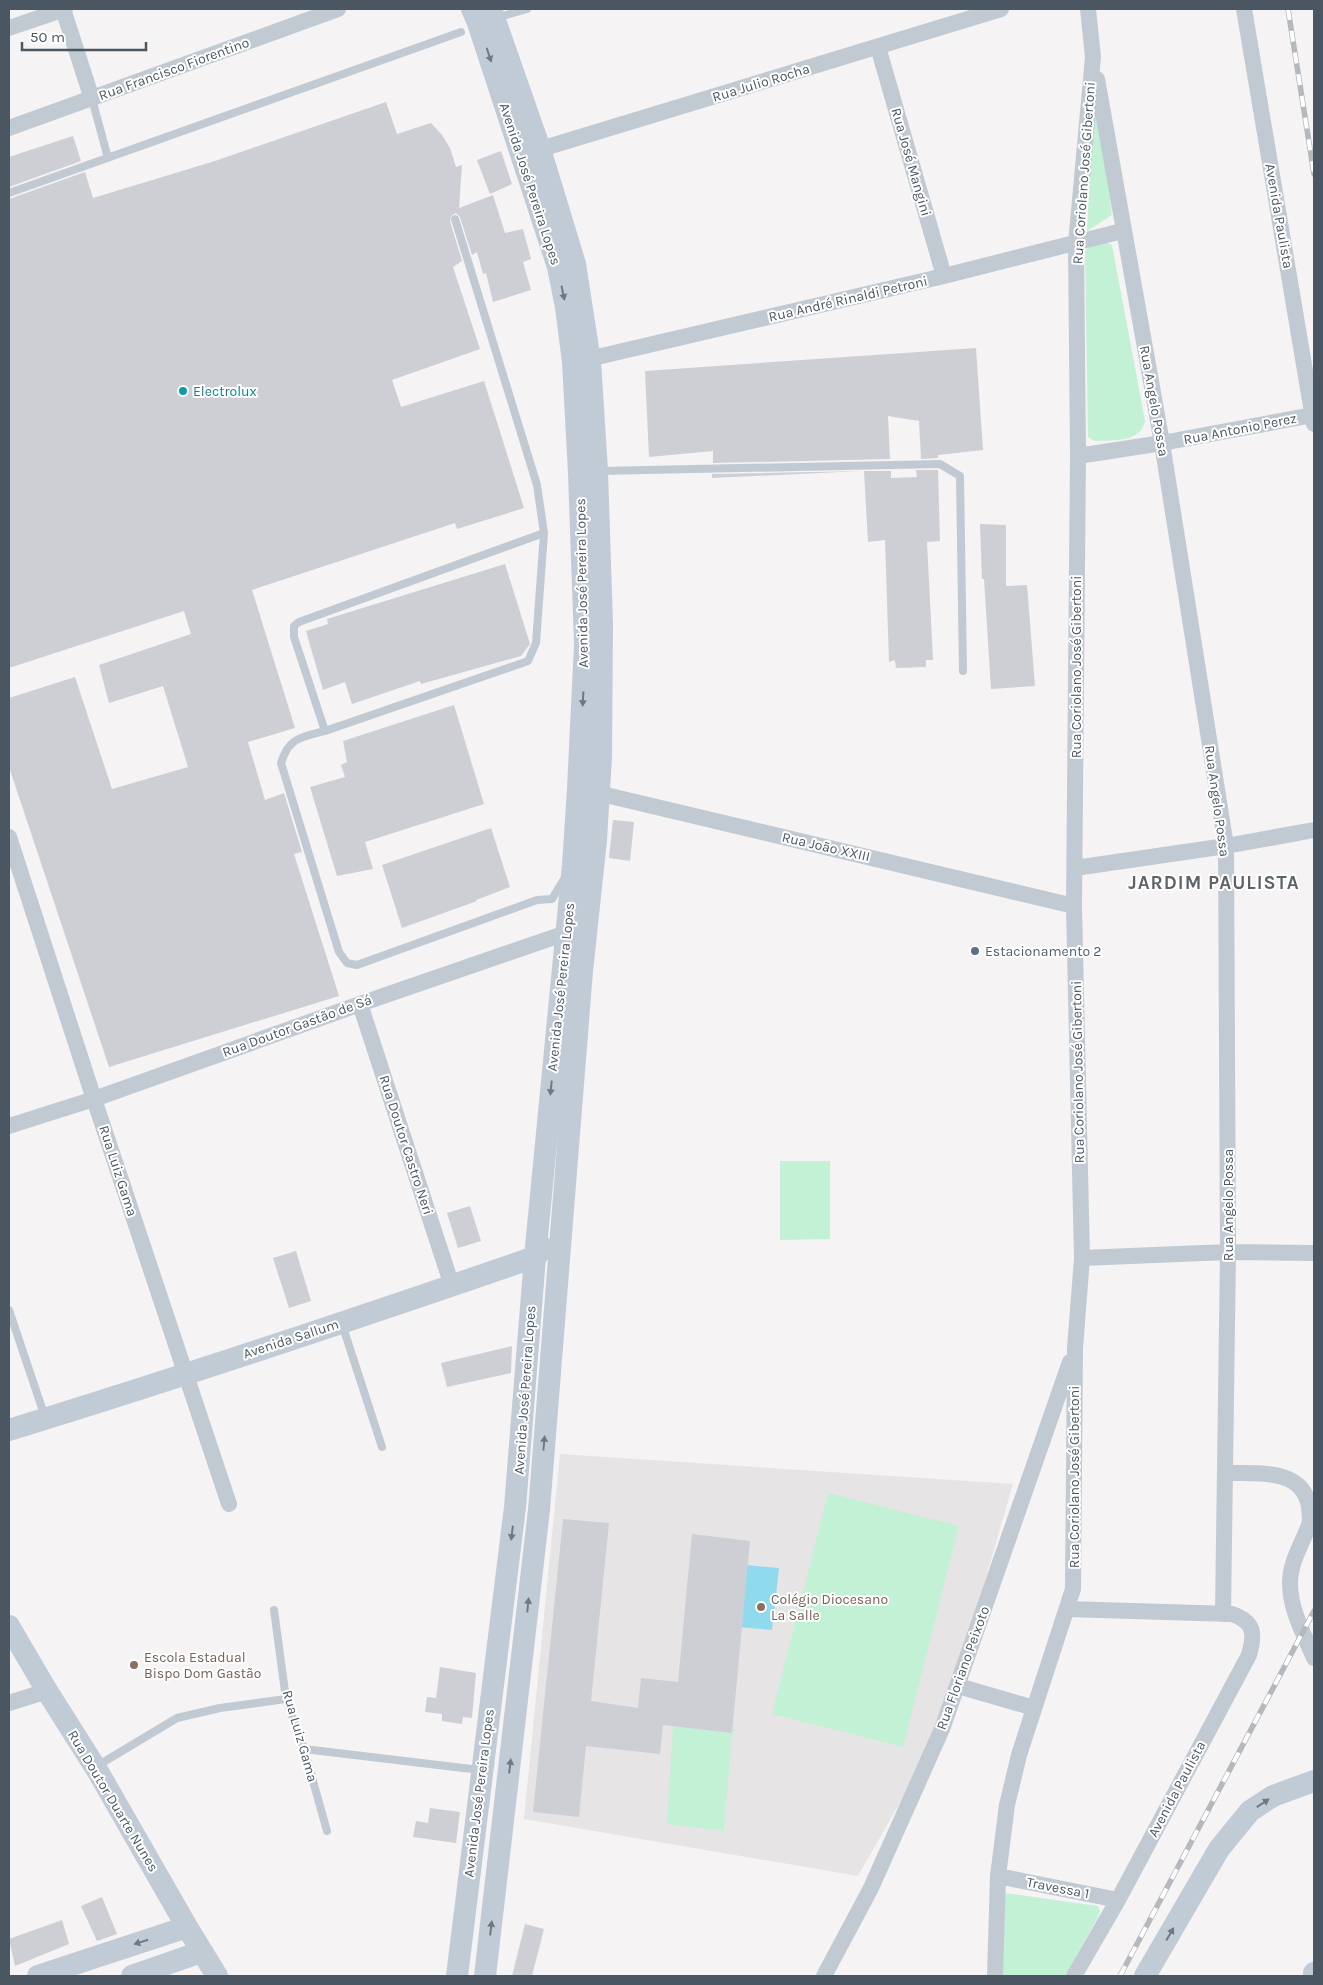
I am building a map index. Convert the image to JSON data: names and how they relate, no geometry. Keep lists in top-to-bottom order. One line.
{"streets":{"main road":["Avenida José Pereira Lopes","Avenida Sallum","Rua Doutor Duarte Nunes"],"street":["Rua Francisco Fiorentino","Rua Julio Rocha","Rua José Mangini","Rua Coriolano José Gibertoni","Avenida Paulista","Rua André Rinaldi Petroni","Rua Angelo Possa","Rua Antonio Perez","Rua João XXIII","Rua Doutor Gastão de Sá","Rua Doutor Castro Neri","Rua Luiz Gama","Rua Floriano Peixoto","Travessa 1"]},"crossings":[["Rua Julio Rocha","Rua José Mangini"],["Rua Julio Rocha","Avenida José Pereira Lopes"],["Rua José Mangini","Rua André Rinaldi Petroni"],["Rua Coriolano José Gibertoni","Rua André Rinaldi Petroni"],["Rua Coriolano José Gibertoni","Rua Angelo Possa"],["Rua Coriolano José Gibertoni","Rua Antonio Perez"],["Rua Coriolano José Gibertoni","Rua João XXIII"],["Rua Coriolano José Gibertoni","Rua Floriano Peixoto"],["Rua Coriolano José Gibertoni","Travessa 1"],["Avenida José Pereira Lopes","Rua André Rinaldi Petroni"],["Avenida José Pereira Lopes","Rua João XXIII"],["Avenida José Pereira Lopes","Rua Doutor Gastão de Sá"],["Avenida José Pereira Lopes","Avenida Sallum"],["Avenida Paulista","Rua Angelo Possa"],["Avenida Paulista","Rua Antonio Perez"],["Avenida Paulista","Travessa 1"],["Rua André Rinaldi Petroni","Rua Angelo Possa"],["Rua Angelo Possa","Rua Antonio Perez"],["Rua Doutor Gastão de Sá","Rua Doutor Castro Neri"],["Rua Doutor Gastão de Sá","Rua Luiz Gama"],["Rua Doutor Castro Neri","Avenida Sallum"],["Rua Luiz Gama","Avenida Sallum"]],"districts":["JARDIM PAULISTA"],"places":["Electrolux","Estacionamento 2","Colégio Diocesano La Salle","Escola Estadual Bispo Dom Gastão"],"scale_bar":"50 m"}
